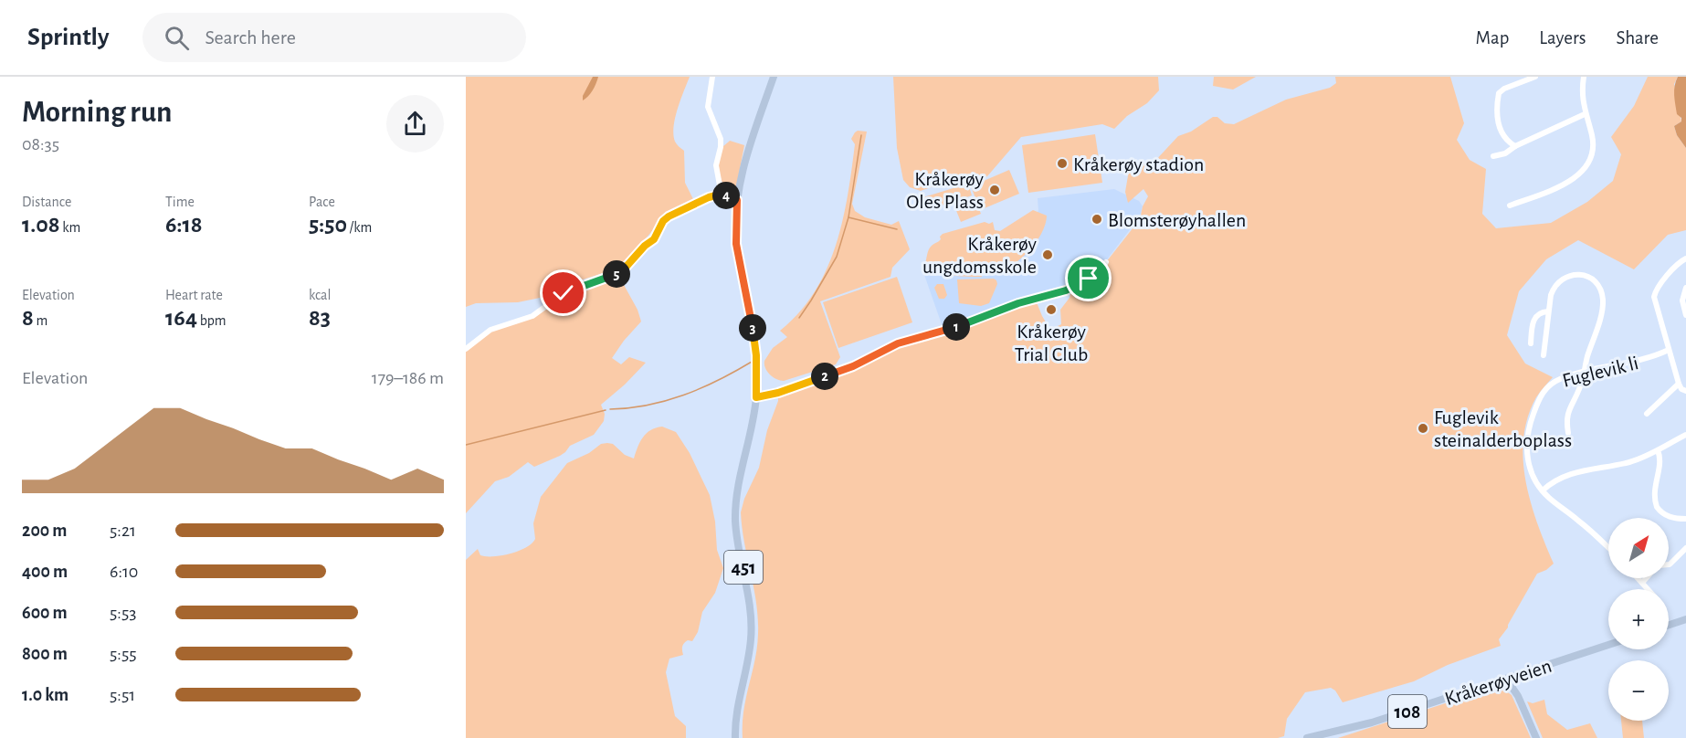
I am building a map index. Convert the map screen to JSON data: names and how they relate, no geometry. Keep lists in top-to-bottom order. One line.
{"streets":{"main road":["451","Kråkerøyveien","108"],"street":["Fuglevik li"]},"places":["Kråkerøy stadion","Kråkerøy Oles Plass","Blomsterøyhallen","Kråkerøy ungdomsskole","Kråkerøy Trial Club","Fuglevik steinalderboplass"],"north":"top right","page":{"header":"Sprintly","search":"Search here","nav":["Map","Layers","Share"],"heading":["Morning run","08:35"],"stats":[["Distance","1.08 km"],["Time","6:18"],["Pace","5:50 /km"],["Elevation","8 m"],["Heart rate","164 bpm"],["kcal","83"]],"pins":["4","5","1","3","2"],"chart":["Elevation","179–186 m"],"list":[{"name":"200 m","note":"5:21"},{"name":"400 m","note":"6:10"},{"name":"600 m","note":"5:53"},{"name":"800 m","note":"5:55"},{"name":"1.0 km","note":"5:51"}],"map_buttons":["+","−"]}}
